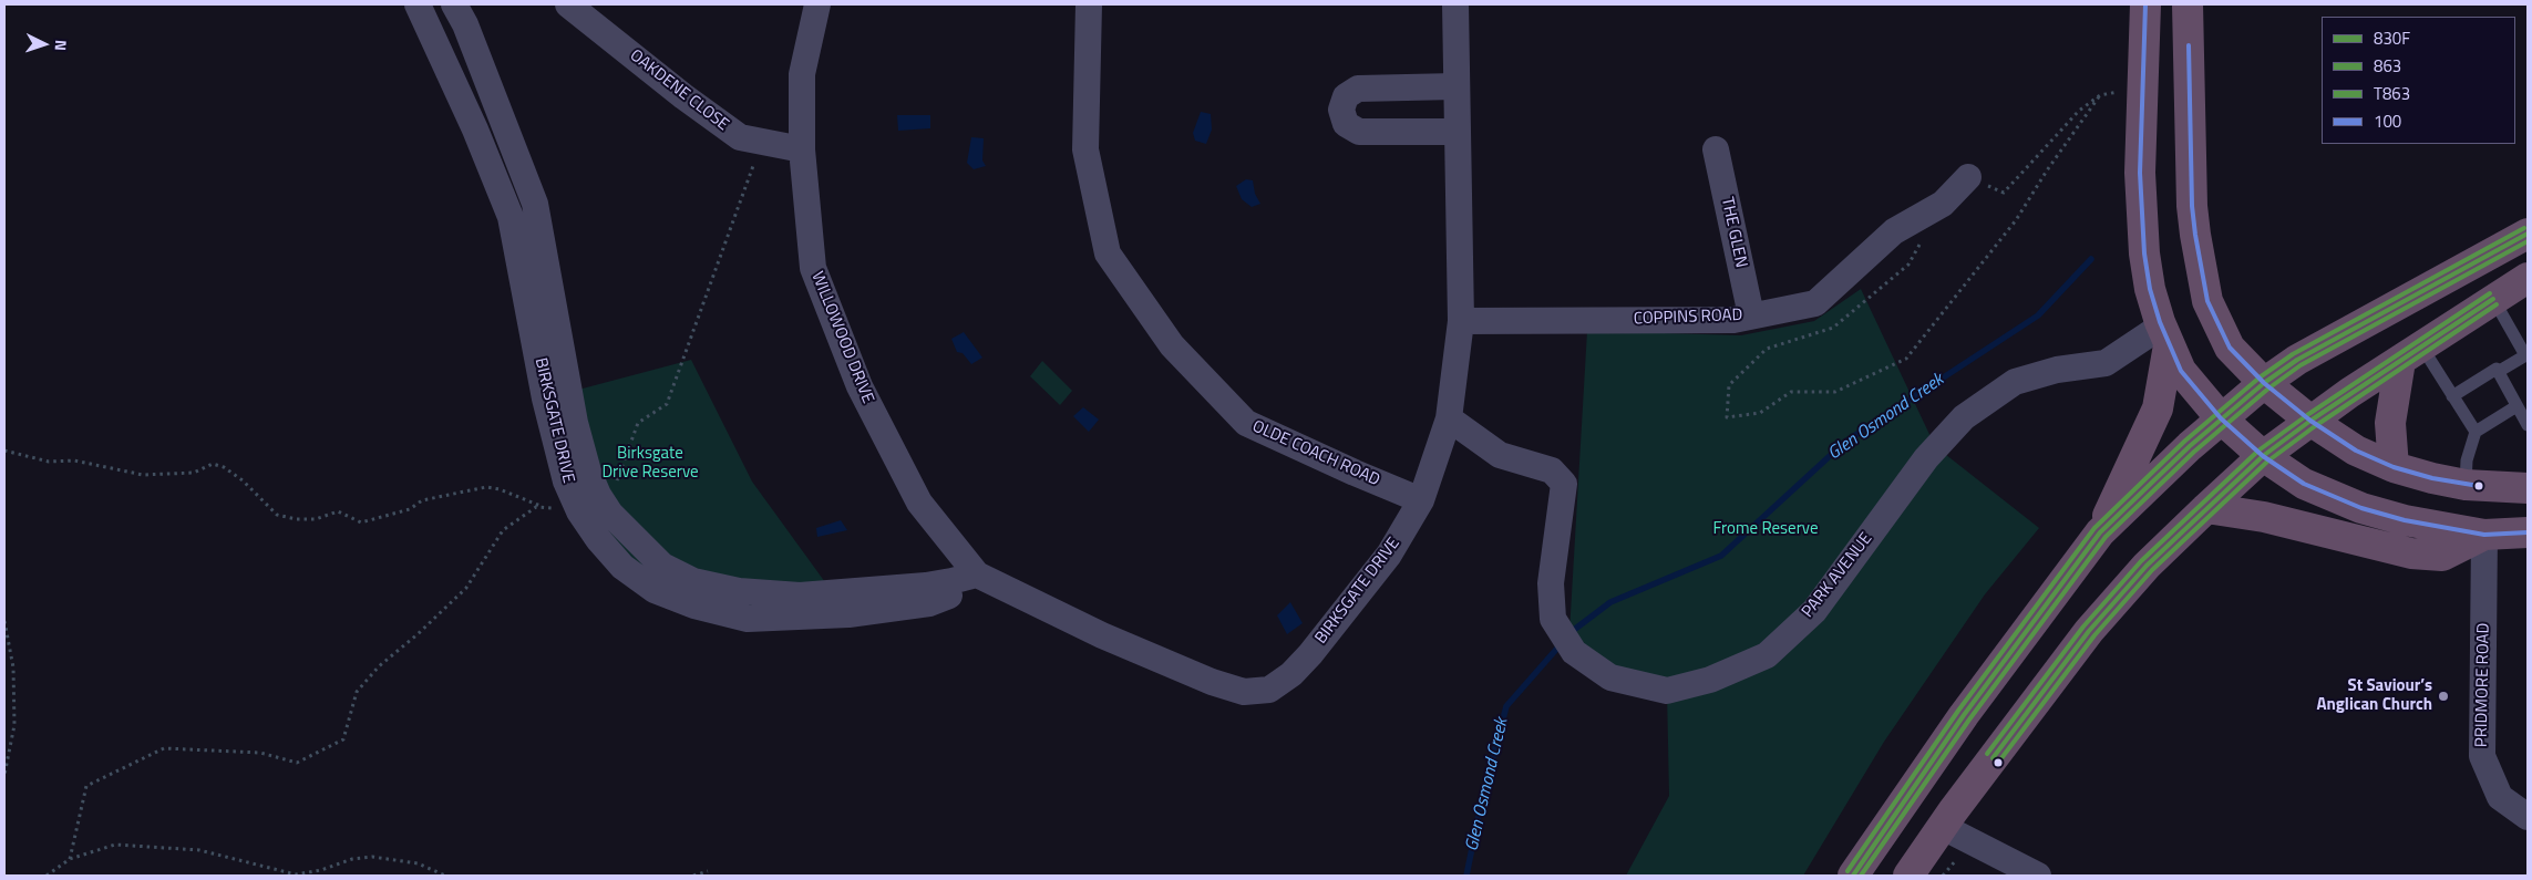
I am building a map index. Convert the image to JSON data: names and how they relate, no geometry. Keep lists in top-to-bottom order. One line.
{"streets":{"street":["OAKDENE CLOSE","THE GLEN","COPPINS ROAD","WILLOWOOD DRIVE","BIRKSGATE DRIVE","OLDE COACH ROAD","PARK AVENUE","PRIDMORE ROAD"]},"crossings":[["OAKDENE CLOSE","WILLOWOOD DRIVE"],["THE GLEN","COPPINS ROAD"],["COPPINS ROAD","BIRKSGATE DRIVE"],["WILLOWOOD DRIVE","BIRKSGATE DRIVE"],["BIRKSGATE DRIVE","OLDE COACH ROAD"],["BIRKSGATE DRIVE","PARK AVENUE"]],"water":["Glen Osmond Creek"],"parks":["Birksgate Drive Reserve","Frome Reserve"],"places":["St Saviour’s Anglican Church"],"lines":["transit line 100","transit line T863","transit line 830F","transit line 863"],"legend":["830F","863","T863","100"],"north":"right"}
